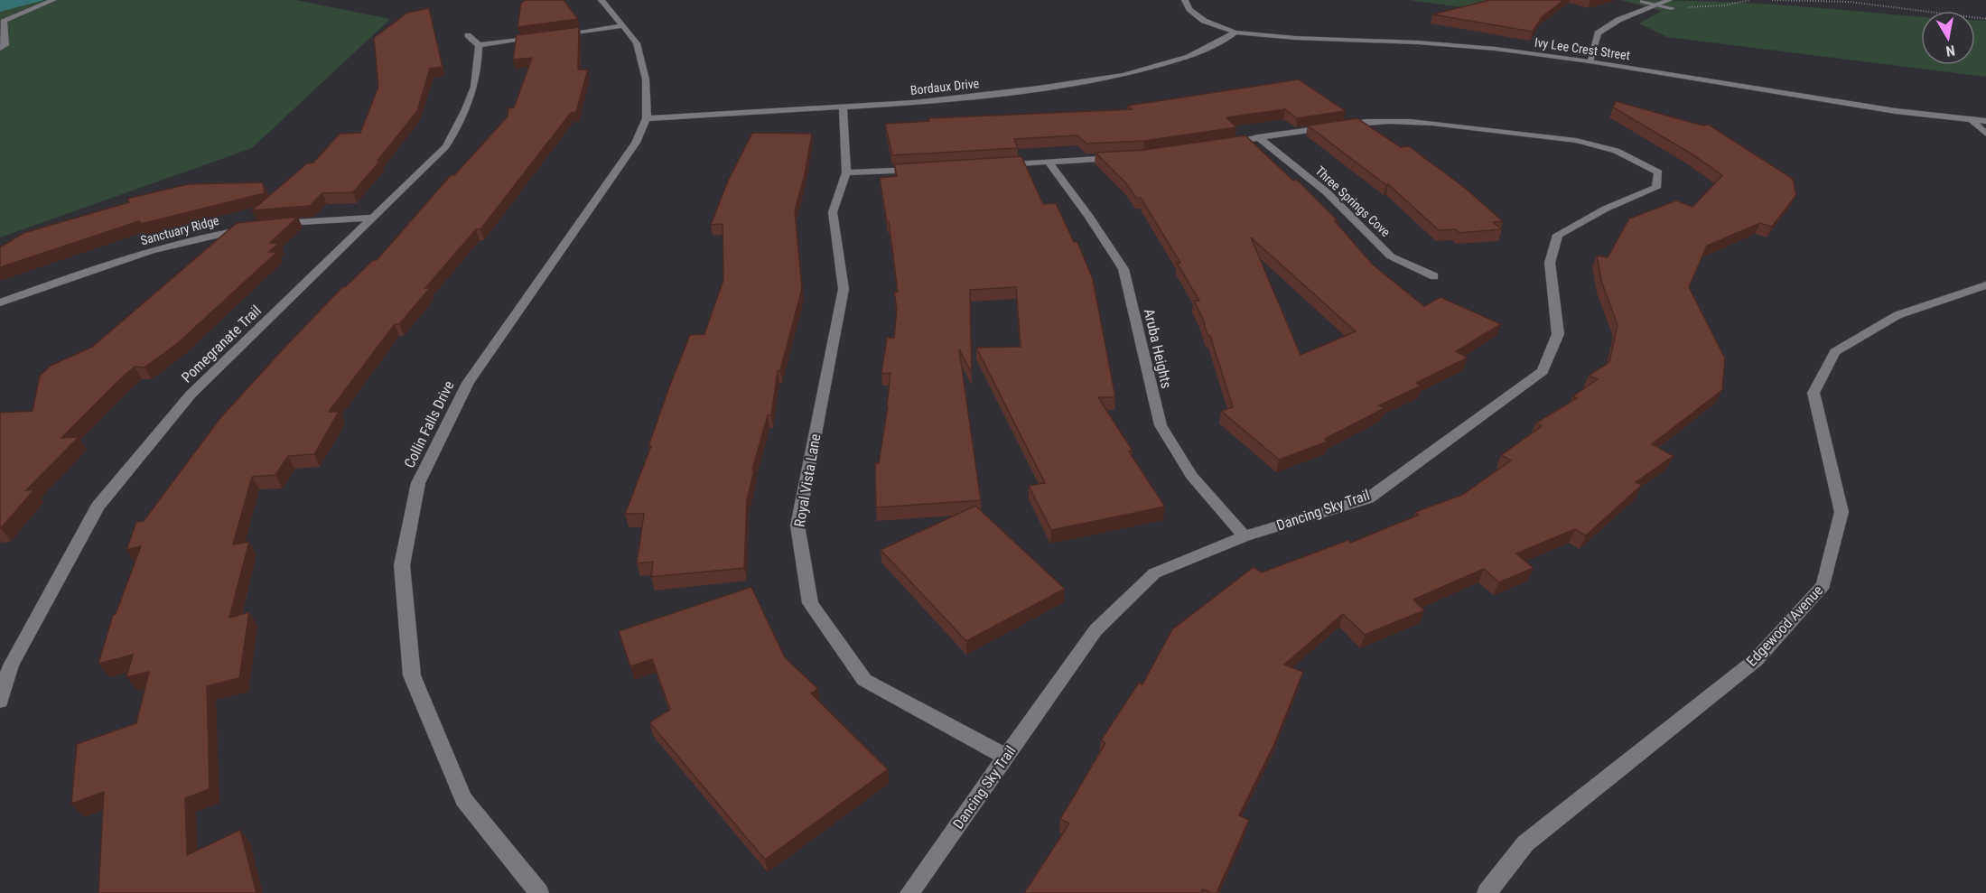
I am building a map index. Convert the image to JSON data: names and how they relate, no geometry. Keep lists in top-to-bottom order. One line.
{"streets":{"street":["Ivy Lee Crest Street","Bordaux Drive","Three Springs Cove","Sanctuary Ridge","Pomegranate Trail","Aruba Heights","Collin Falls Drive","Royal Vista Lane","Dancing Sky Trail","Edgewood Avenue"]},"crossings":[["Ivy Lee Crest Street","Bordaux Drive"],["Bordaux Drive","Collin Falls Drive"],["Bordaux Drive","Royal Vista Lane"],["Three Springs Cove","Dancing Sky Trail"],["Aruba Heights","Dancing Sky Trail"],["Royal Vista Lane","Dancing Sky Trail"]],"north":"bottom"}
